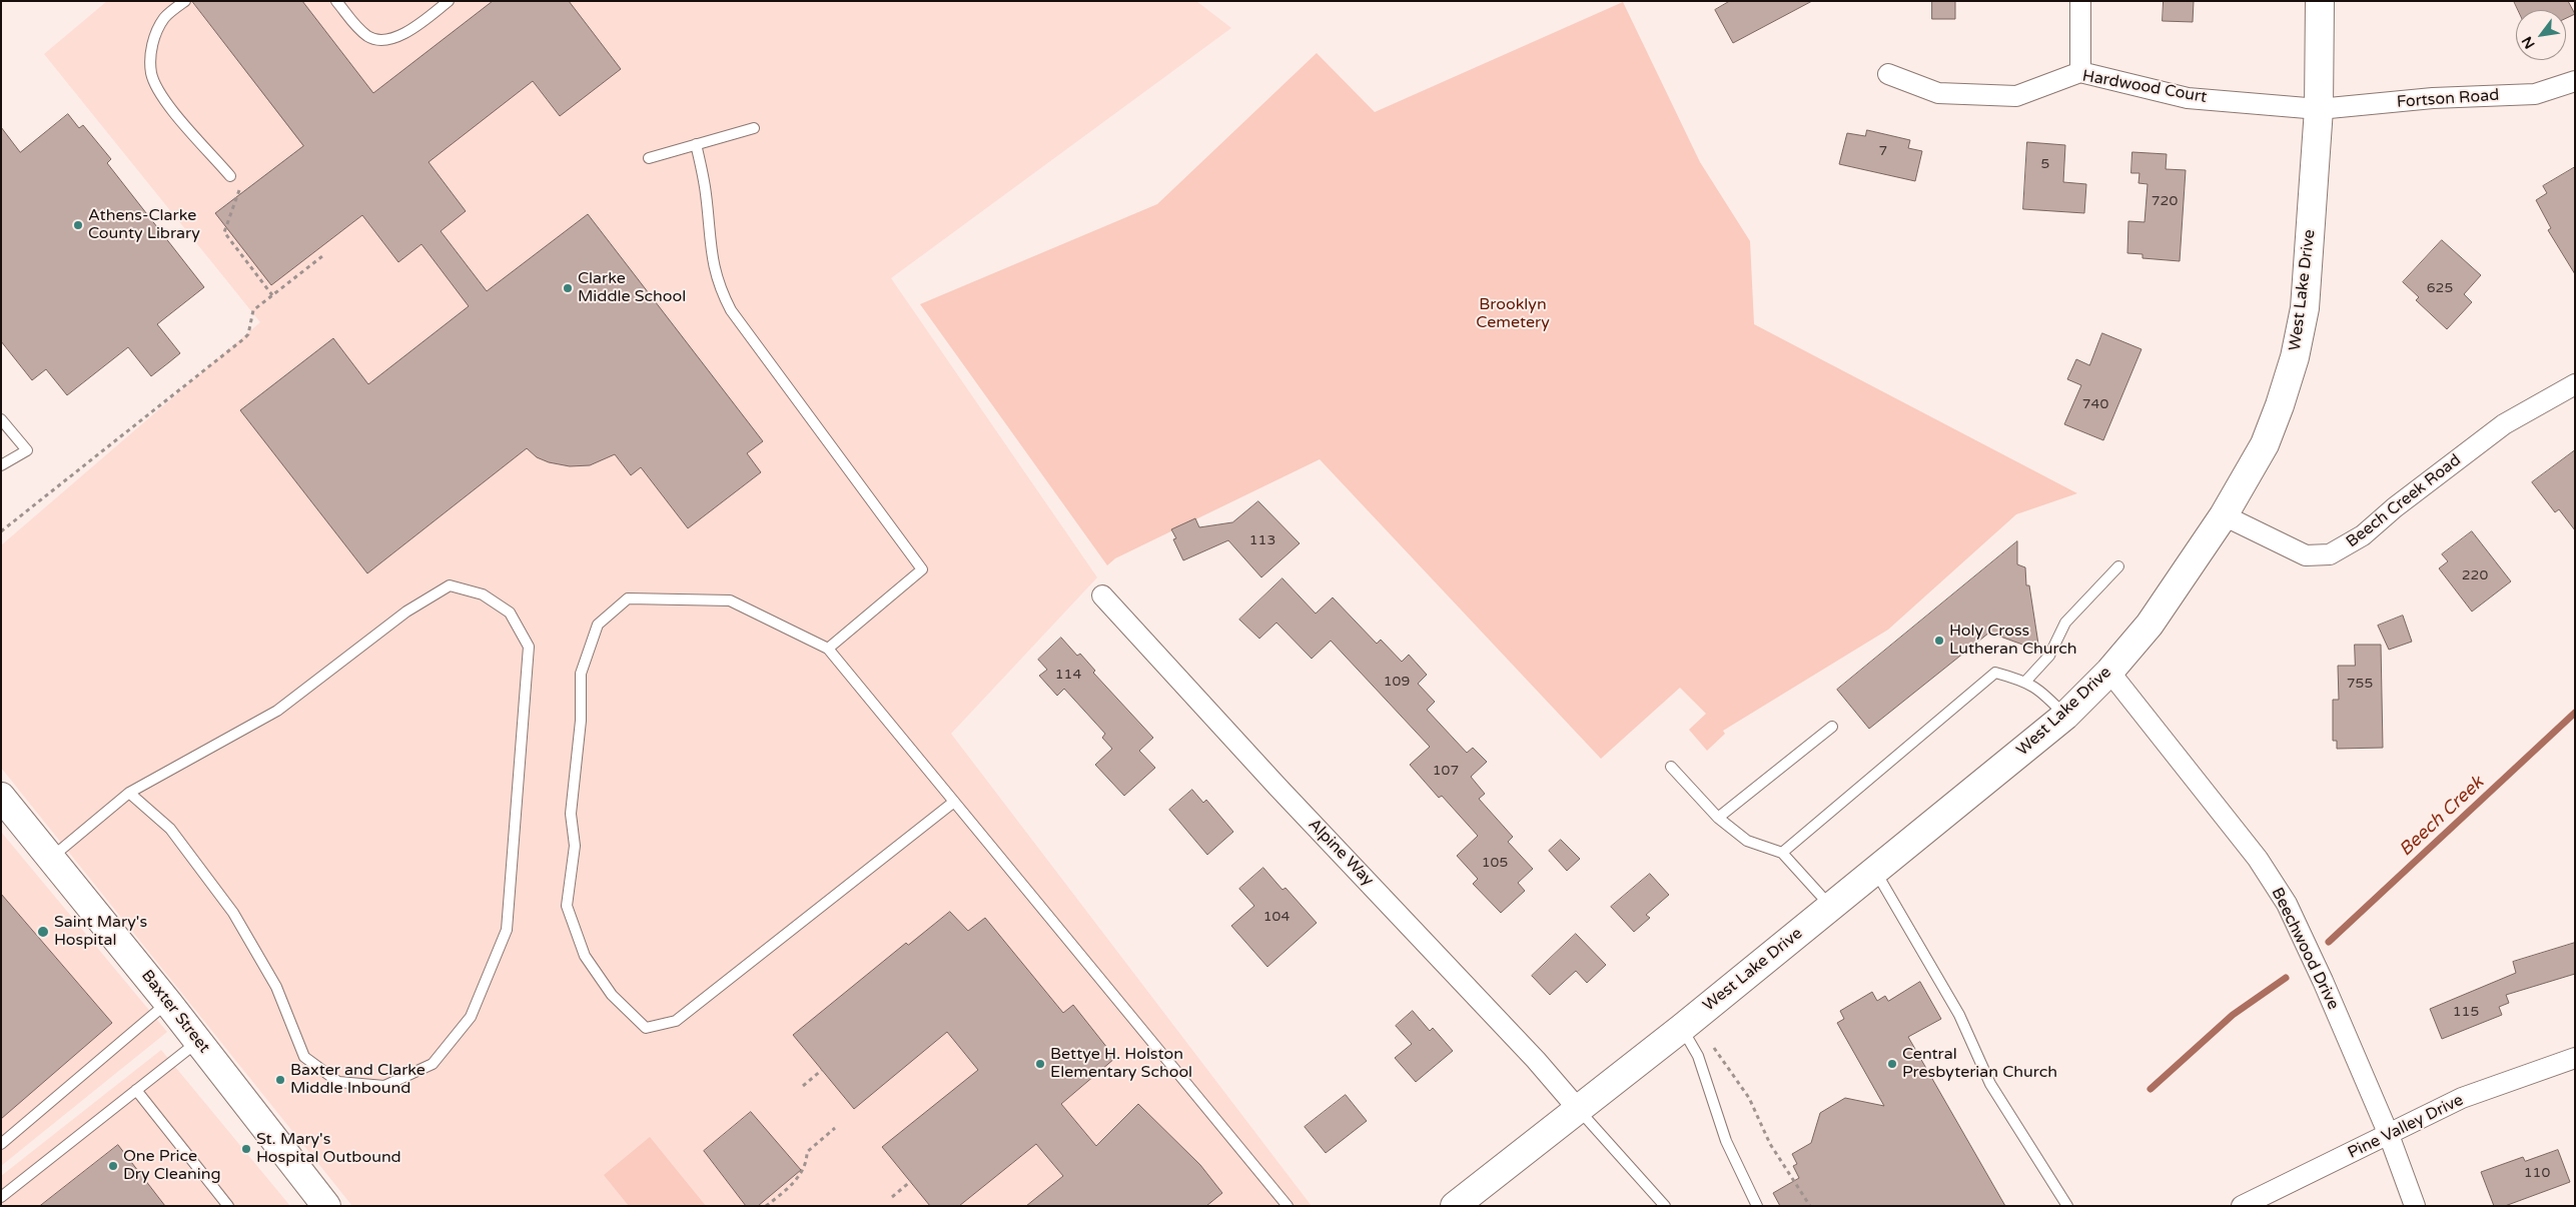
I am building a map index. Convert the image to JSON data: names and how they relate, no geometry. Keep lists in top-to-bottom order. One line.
{"streets":{"main road":["West Lake Drive","Baxter Street"],"street":["Hardwood Court","Fortson Road","Beech Creek Road","Alpine Way","Beechwood Drive","Pine Valley Drive"]},"crossings":[["Hardwood Court","Fortson Road"],["Hardwood Court","West Lake Drive"],["Fortson Road","West Lake Drive"],["West Lake Drive","Beech Creek Road"],["West Lake Drive","Alpine Way"],["West Lake Drive","Beechwood Drive"],["Beechwood Drive","Pine Valley Drive"]],"water":["Beech Creek"],"parks":["Brooklyn Cemetery"],"places":["Athens-Clarke County Library","Clarke Middle School","Holy Cross Lutheran Church","Saint Mary's Hospital","Bettye H. Holston Elementary School","Central Presbyterian Church","Baxter and Clarke Middle Inbound","St. Mary's Hospital Outbound","One Price Dry Cleaning"],"house_numbers":["7","5","720","625","740","113","220","114","109","755","107","105","104","115","110"],"north":"bottom left"}
